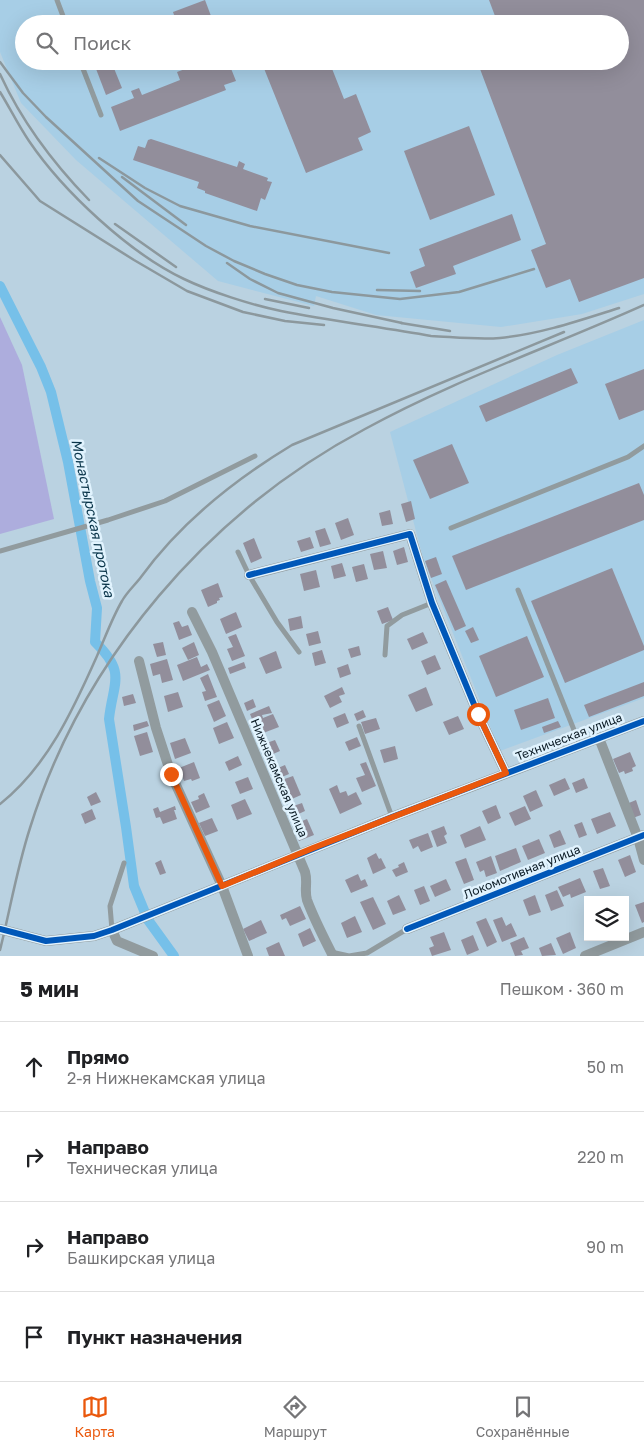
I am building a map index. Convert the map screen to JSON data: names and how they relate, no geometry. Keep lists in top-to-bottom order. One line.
{"streets":{"street":["Техническая улица","Нижнекамская улица","Локомотивная улица"]},"crossings":[["Техническая улица","Нижнекамская улица"]],"water":["Монастырская протока"],"page":{"search":"Поиск","heading":["5 мин","Пешком · 360 m"],"list":[["Прямо","2-я Нижнекамская улица","50 m"],["Направо","Техническая улица","220 m"],["Направо","Башкирская улица","90 m"],"Пункт назначения"],"nav":["Карта","Маршрут","Сохранённые"]}}
